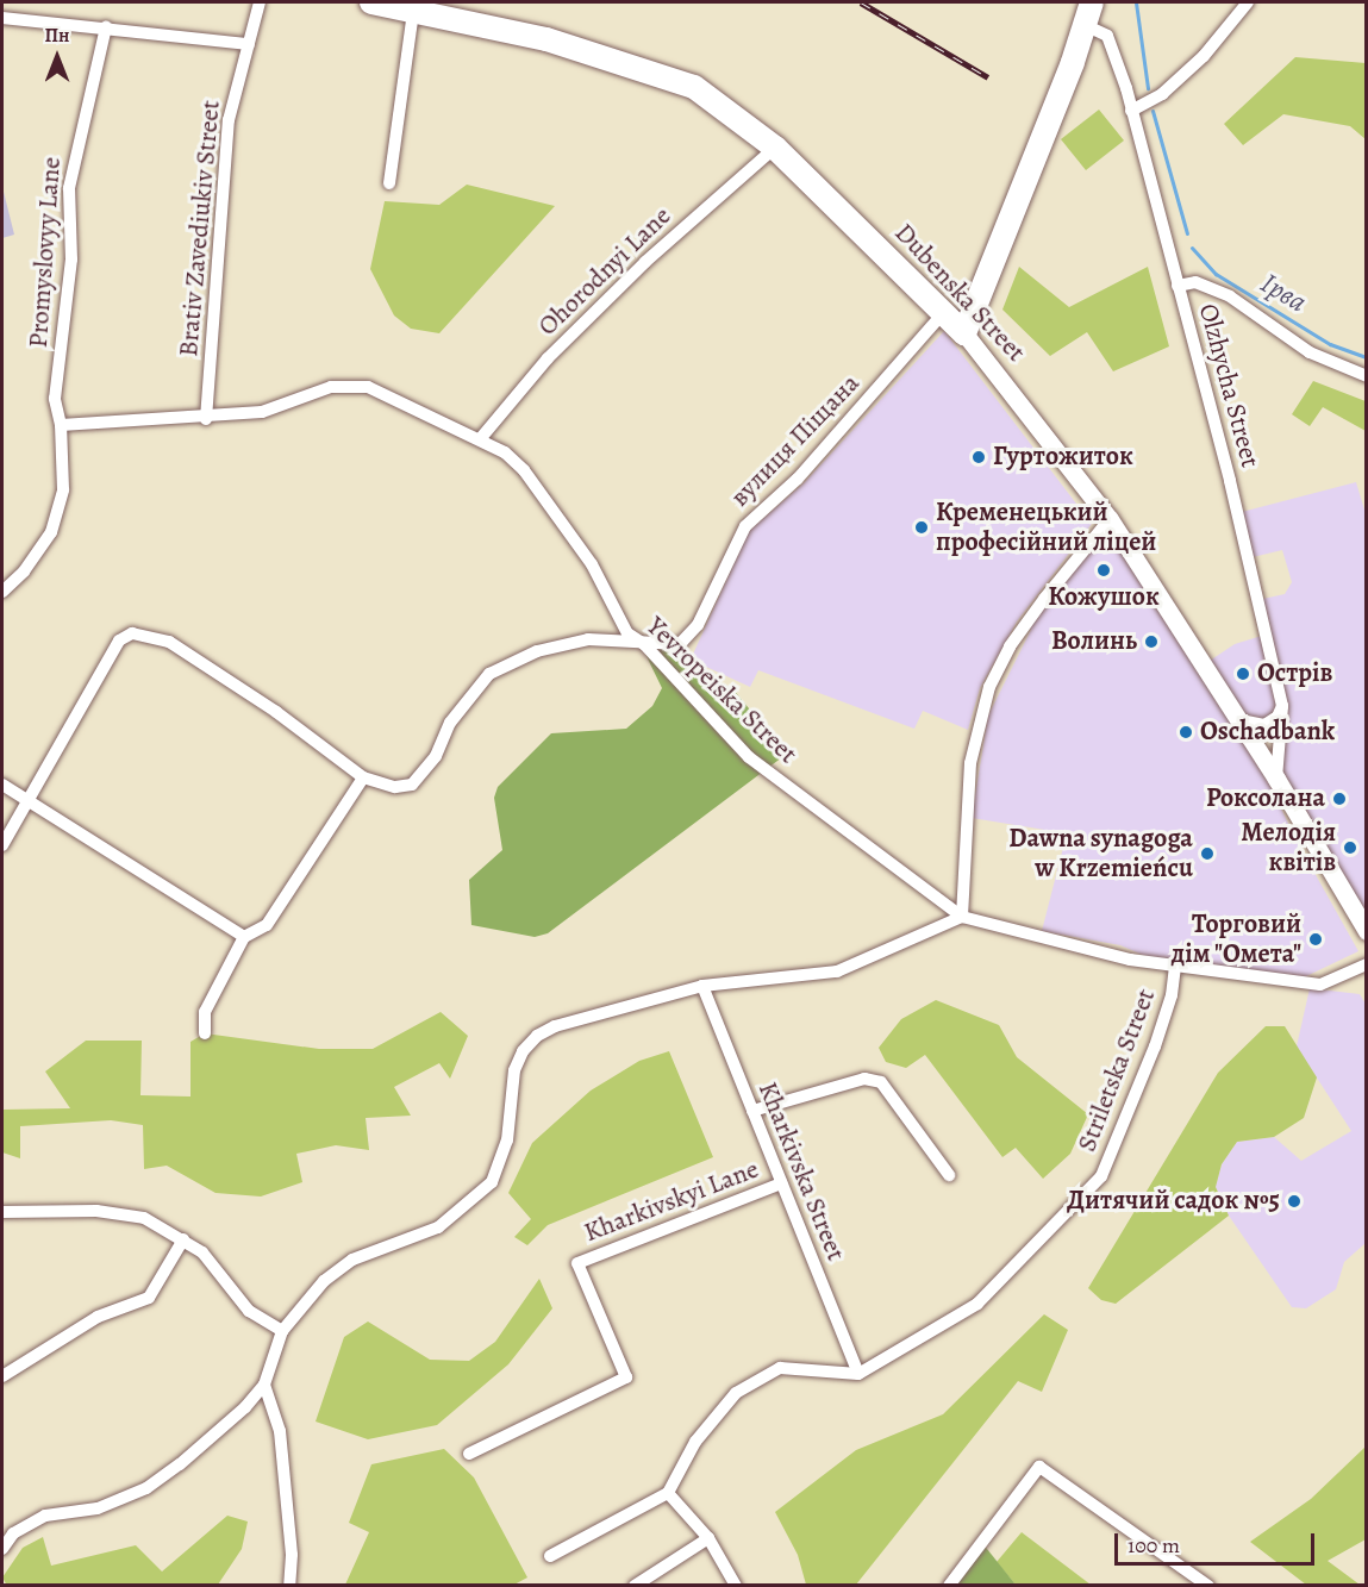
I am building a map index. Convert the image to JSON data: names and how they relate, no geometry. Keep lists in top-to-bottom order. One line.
{"streets":{"highway":["Dubenska Street"],"street":["Brativ Zavediukiv Street","Promyslovyy Lane","Ohorodnyi Lane","Olzhycha Street","вулиця Піщана","Yevropeiska Street","Striletska Street","Kharkivska Street","Kharkivskyi Lane"]},"crossings":[["Brativ Zavediukiv Street","Yevropeiska Street"],["Promyslovyy Lane","Yevropeiska Street"],["Ohorodnyi Lane","Dubenska Street"],["Ohorodnyi Lane","Yevropeiska Street"],["Dubenska Street","Olzhycha Street"],["Dubenska Street","вулиця Піщана"],["вулиця Піщана","Yevropeiska Street"],["Yevropeiska Street","Striletska Street"],["Striletska Street","Kharkivska Street"],["Kharkivska Street","Kharkivskyi Lane"]],"water":["Ірва"],"places":["Гуртожиток","Кременецький професійний ліцей","Кожушок","Волинь","Острів","Oschadbank","Роксолана","Мелодія квітів","Dawna synagoga w Krzemieńcu","Торговий дім \"Омета\"","Дитячий садок №5"],"scale_bar":"100 m","north":"top"}
